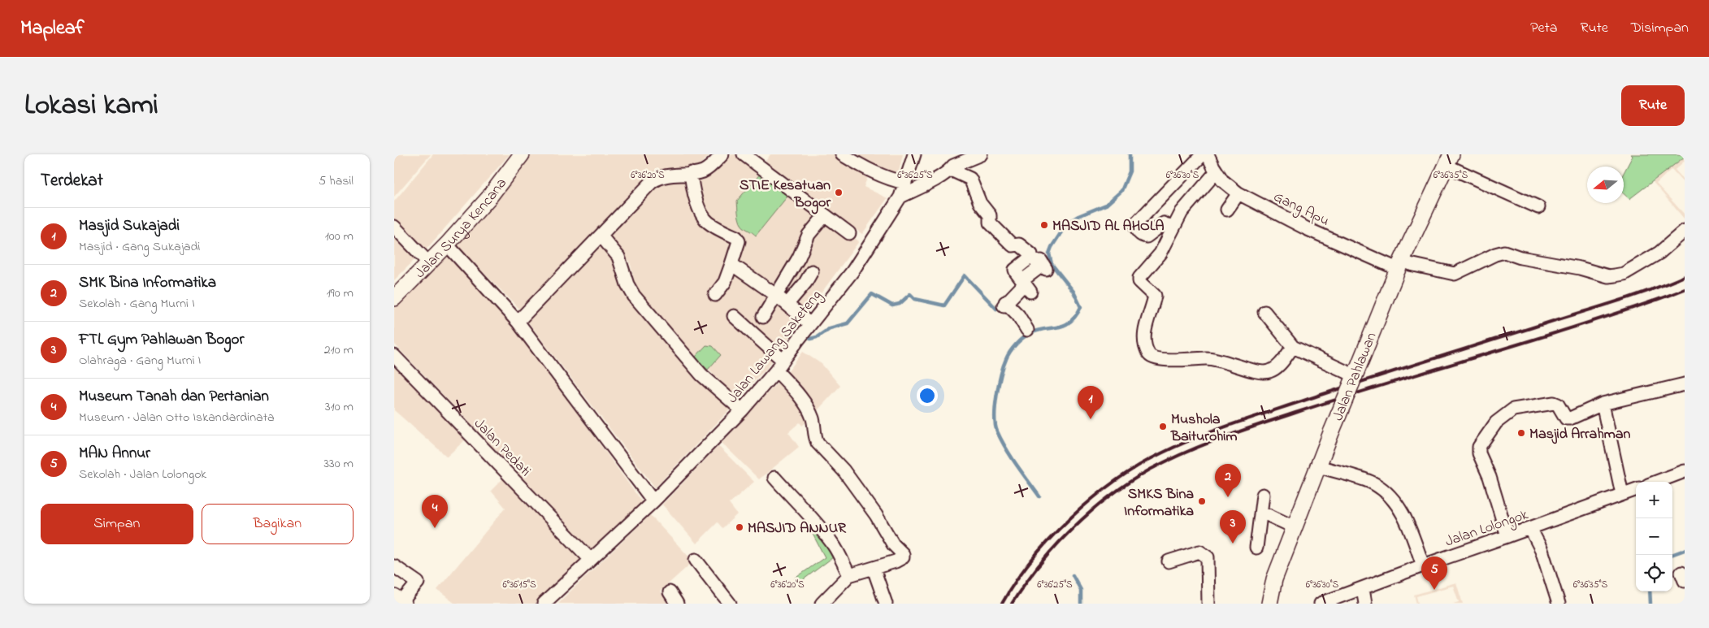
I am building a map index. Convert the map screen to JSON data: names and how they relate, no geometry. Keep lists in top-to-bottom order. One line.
{"streets":{"main road":["Jalan Surya Kencana","Jalan Pahlawan"],"street":["Gang Apu","Jalan Lawang Saketeng","Jalan Pedati","Jalan Lolongok"]},"crossings":[["Gang Apu","Jalan Pahlawan"],["Jalan Lawang Saketeng","Jalan Pedati"]],"places":["STIE Kesatuan Bogor","MASJID AL AHOLA","Mushola Baiturohim","Masjid Arrahman","SMKS Bina Informatika","MASJID ANNUR"],"north":"left","page":{"header":"Mapleaf","nav":["Peta","Rute","Disimpan"],"title":"Lokasi kami","buttons":["Rute",["Simpan","Bagikan"]],"heading":["Terdekat","5 hasil"],"list":[{"mark":"1","name":"Masjid Sukajadi","note":"Masjid · Gang Sukajadi","value":"100 m"},{"mark":"2","name":"SMK Bina Informatika","note":"Sekolah · Gang Murni I","value":"190 m"},{"mark":"3","name":"FTL Gym Pahlawan Bogor","note":"Olahraga · Gang Murni I","value":"210 m"},{"mark":"4","name":"Museum Tanah dan Pertanian","note":"Museum · Jalan Otto Iskandardinata","value":"310 m"},{"mark":"5","name":"MAN Annur","note":"Sekolah · Jalan Lolongok","value":"330 m"}],"pins":["1","2","4","3","5"],"map_buttons":["+","−"]},"coordinates":["6°36'20\"S","6°36'25\"S","6°36'30\"S","6°36'35\"S","6°36'15\"S"]}
